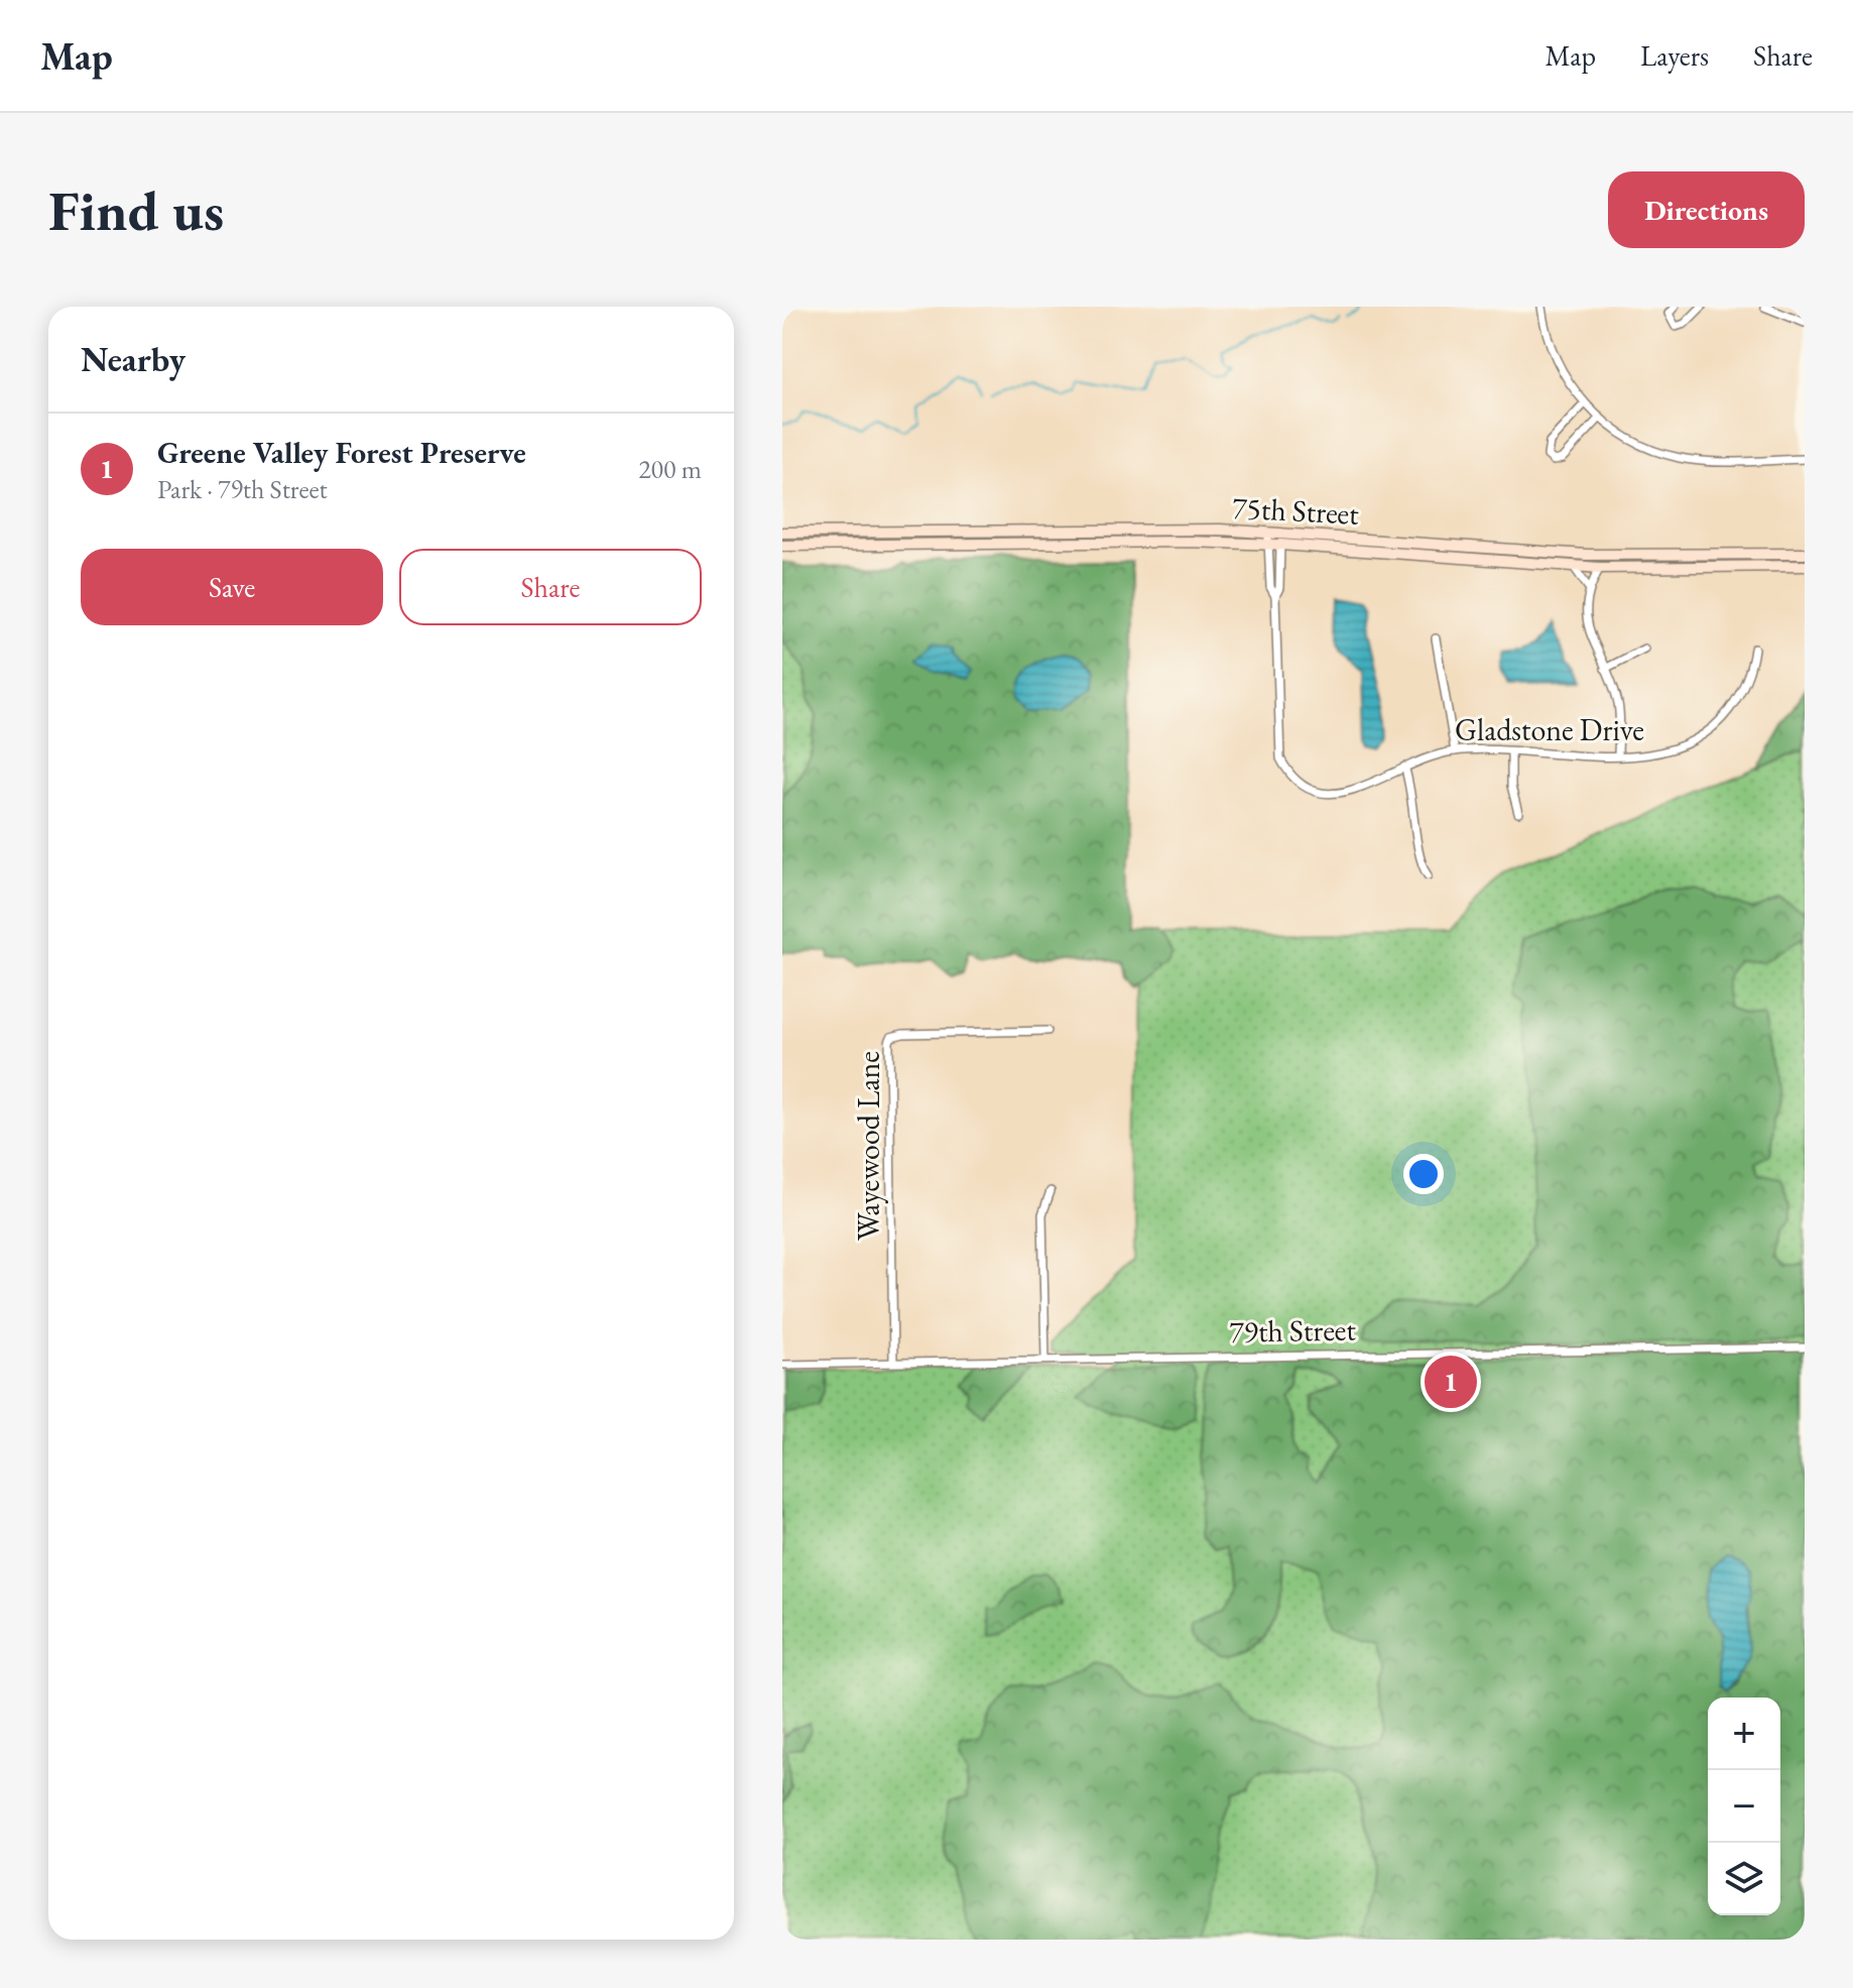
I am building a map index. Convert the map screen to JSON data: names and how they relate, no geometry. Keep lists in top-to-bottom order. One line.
{"streets":{"main road":["75th Street"],"street":["Gladstone Drive","Wayewood Lane","79th Street"]},"crossings":[["75th Street","Gladstone Drive"],["Wayewood Lane","79th Street"]],"page":{"header":"Map","nav":["Map","Layers","Share"],"buttons":["Directions",["Save","Share"]],"title":"Find us","heading":"Nearby","list":[{"mark":"1","name":"Greene Valley Forest Preserve","note":"Park · 79th Street","value":"200 m"}],"pins":"1","map_buttons":["+","−"]}}
